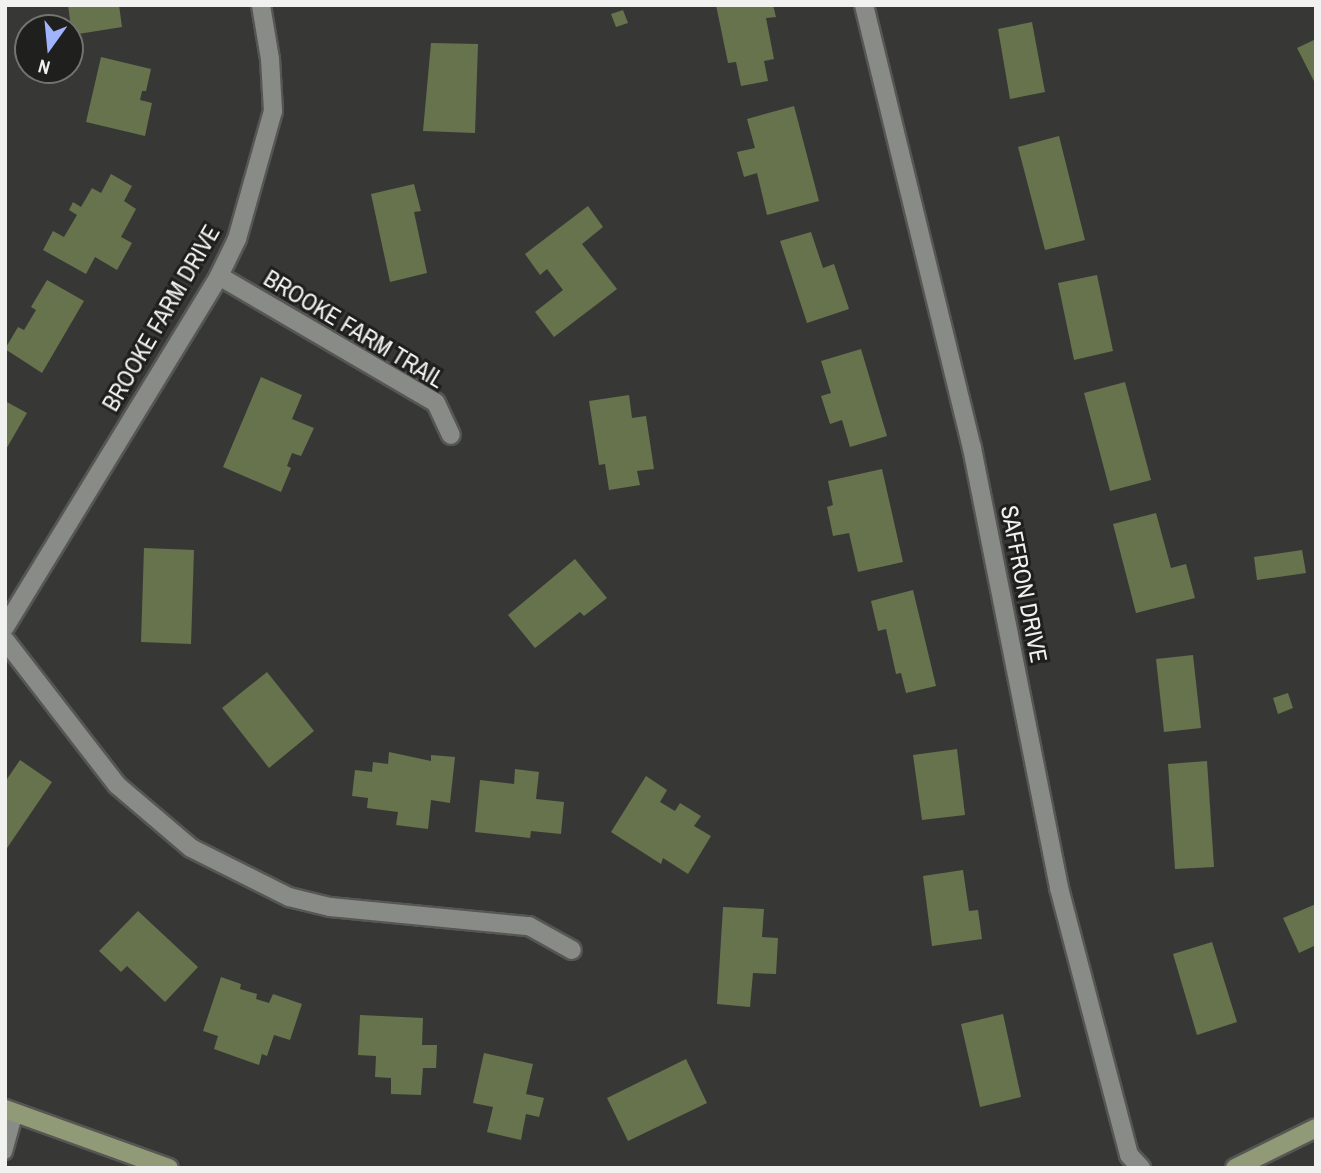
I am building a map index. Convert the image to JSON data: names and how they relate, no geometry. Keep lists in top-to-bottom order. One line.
{"streets":{"street":["BROOKE FARM DRIVE","BROOKE FARM TRAIL","SAFFRON DRIVE"]},"crossings":[["BROOKE FARM DRIVE","BROOKE FARM TRAIL"]],"north":"bottom"}
